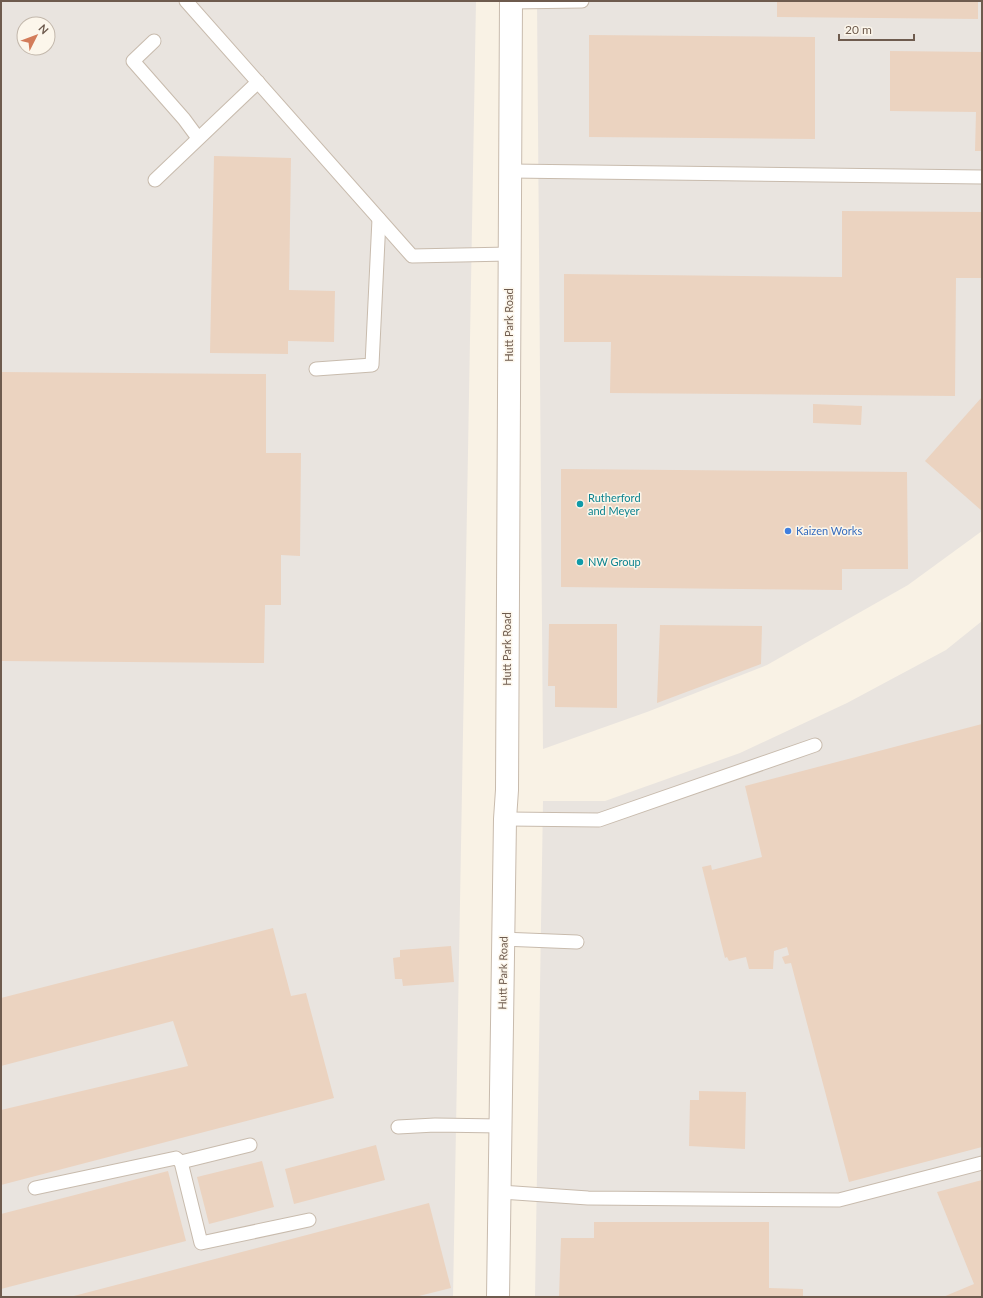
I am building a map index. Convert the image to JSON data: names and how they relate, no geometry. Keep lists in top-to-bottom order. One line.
{"streets":{"street":["Hutt Park Road"]},"places":["Rutherford and Meyer","Kaizen Works","NW Group"],"scale_bar":"20 m","north":"top right"}
